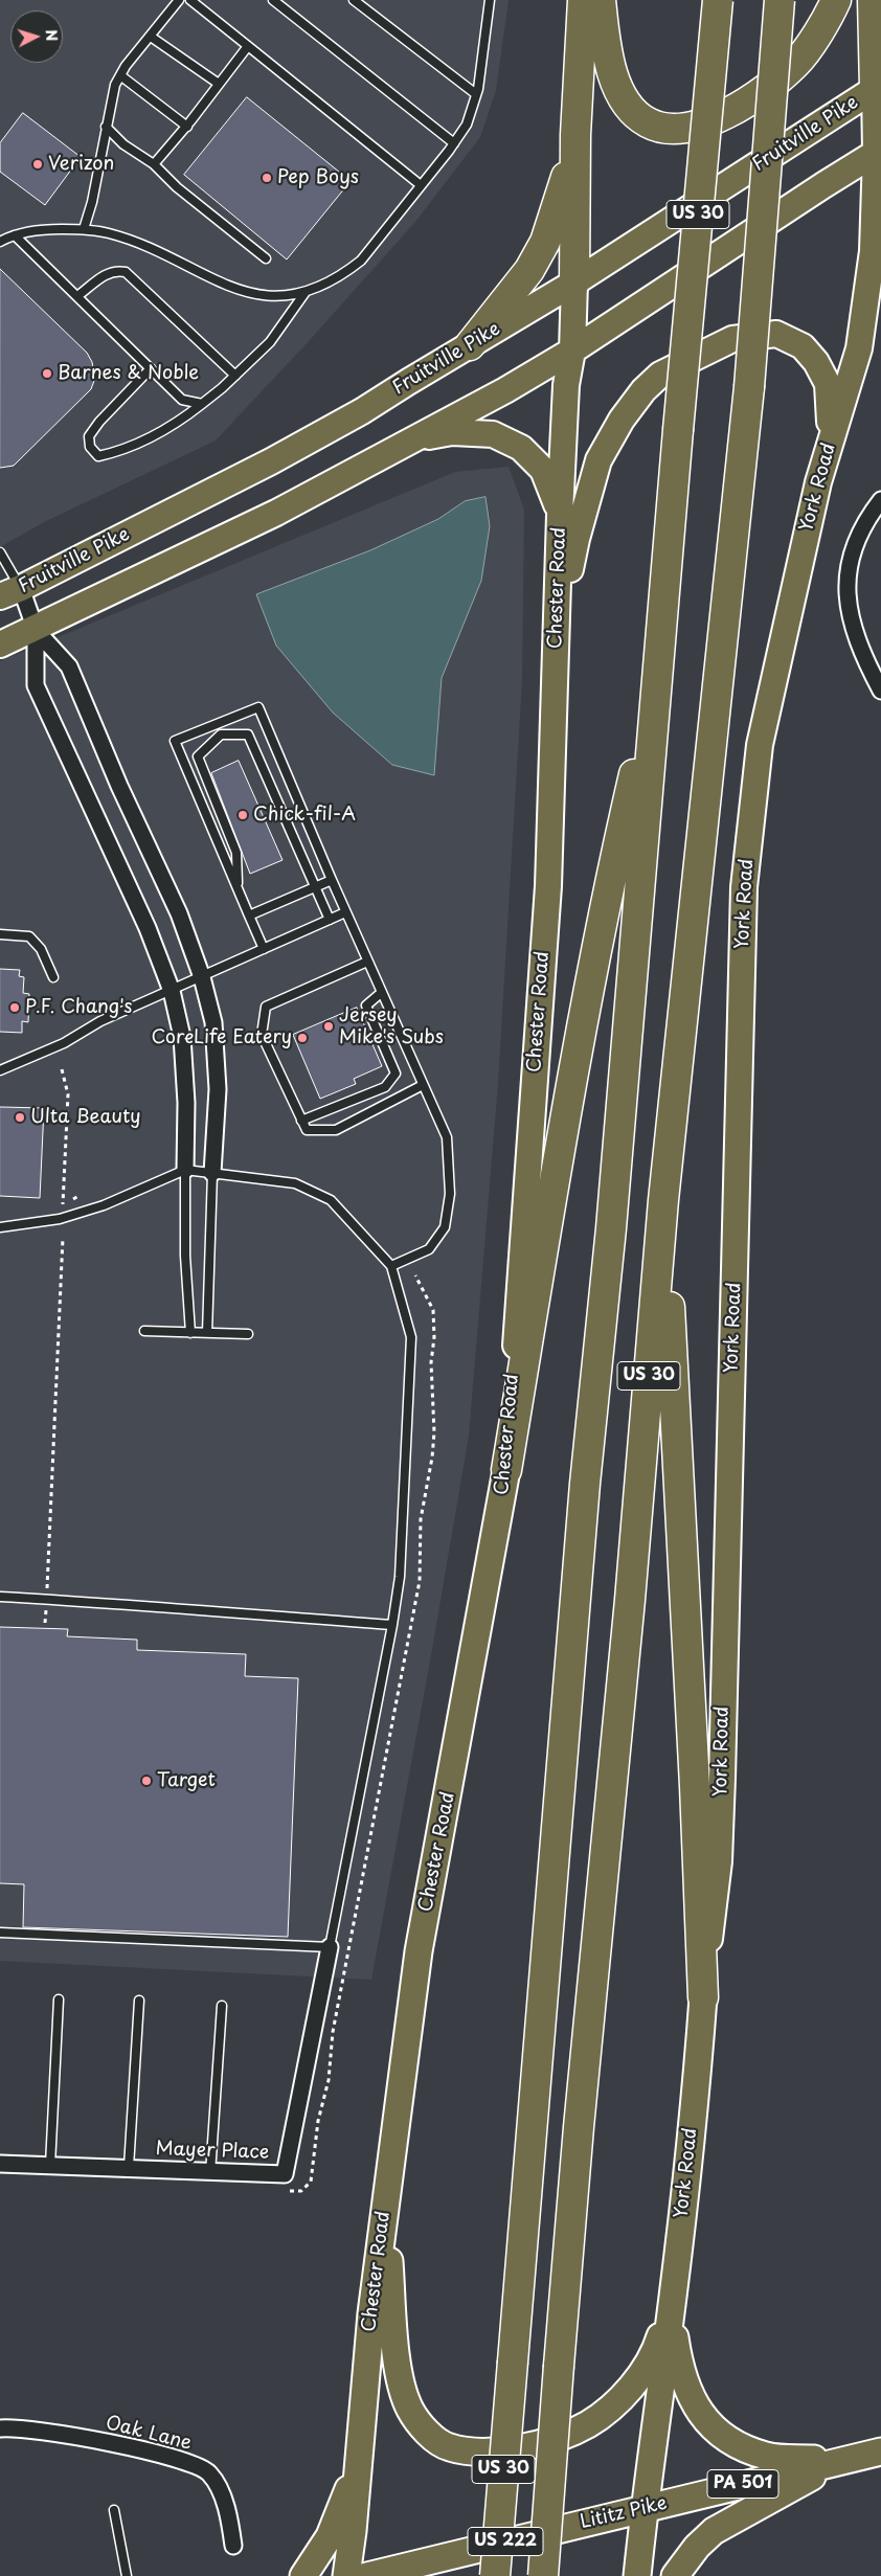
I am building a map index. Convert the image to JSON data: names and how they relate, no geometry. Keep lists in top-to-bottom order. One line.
{"streets":{"highway":["US 30","York Road","Chester Road","PA 501","Lititz Pike","US 222"],"main road":["Fruitville Pike"],"street":["Mayer Place","Oak Lane"]},"crossings":[["Fruitville Pike","York Road"],["Fruitville Pike","Chester Road"],["York Road","Lititz Pike"]],"places":["Verizon","Pep Boys","Barnes & Noble","Chick-fil-A","P.F. Chang's","Jersey Mike's Subs","CoreLife Eatery","Ulta Beauty","Target"],"north":"right"}
